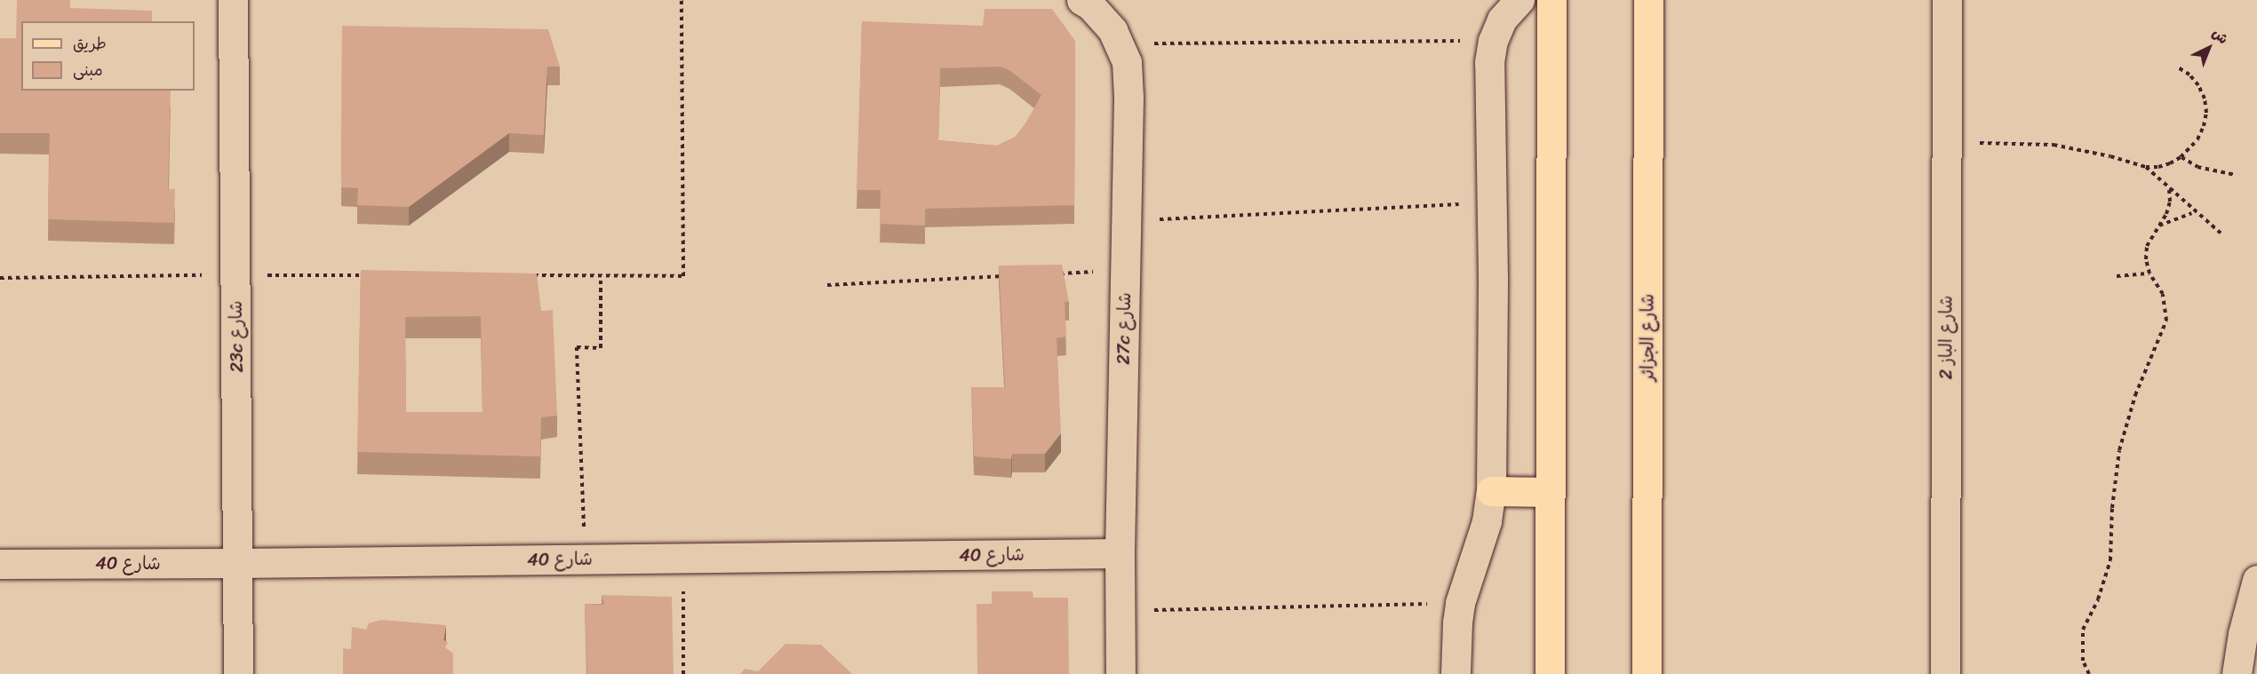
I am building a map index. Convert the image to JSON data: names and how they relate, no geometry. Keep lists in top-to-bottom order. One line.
{"streets":{"main road":["شارع الجزائر"],"street":["27c شارع","23c شارع","شارع الباز 2","شارع 40"]},"crossings":[["27c شارع","شارع 40"],["23c شارع","شارع 40"]],"legend":["طريق","مبنى"],"north":"top right"}
